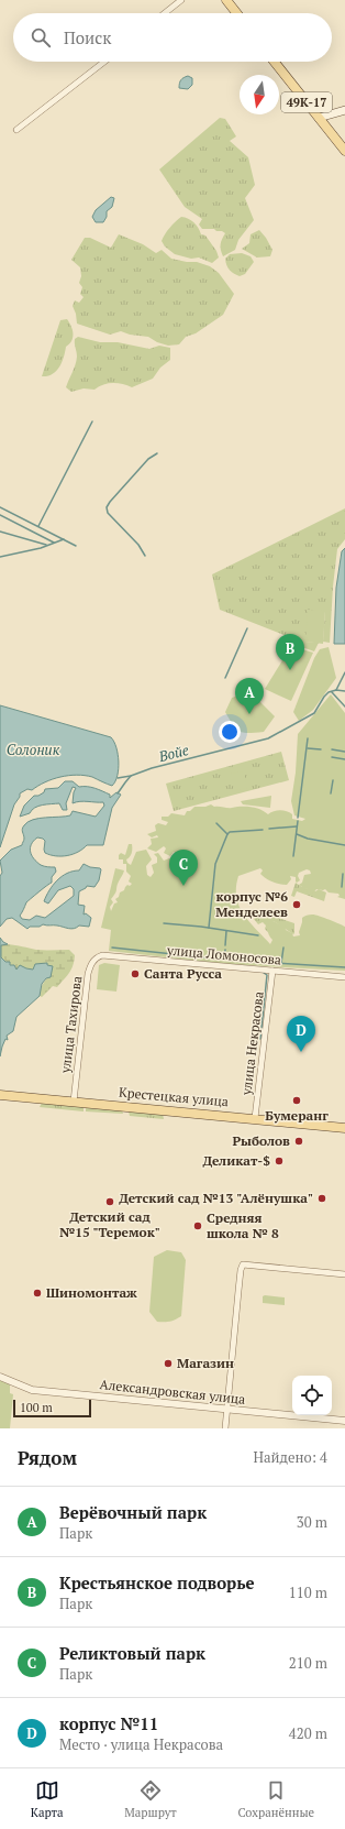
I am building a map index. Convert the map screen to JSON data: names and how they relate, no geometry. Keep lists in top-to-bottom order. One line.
{"streets":{"main road":["49К-17","Крестецкая улица"],"street":["улица Ломоносова","улица Тахирова","улица Некрасова","Александровская улица"]},"crossings":[["улица Ломоносова","улица Тахирова"],["улица Ломоносова","улица Некрасова"],["улица Тахирова","Крестецкая улица"],["улица Некрасова","Крестецкая улица"]],"water":["Солоник","Войе"],"places":["корпус №6 Менделеев","Санта Русса","Бумеранг","Рыболов","Деликат-$","Детский сад №13 \"Алёнушка\"","Детский сад №15 \"Теремок\"","Средняя школа № 8","Шиномонтаж","Магазин"],"scale_bar":"100 m","north":"bottom","page":{"search":"Поиск","pins":["B","A","C","D"],"scale":"100 m","heading":["Рядом","Найдено: 4"],"list":[{"mark":"A","name":"Верёвочный парк","note":"Парк","value":"30 m"},{"mark":"B","name":"Крестьянское подворье","note":"Парк","value":"110 m"},{"mark":"C","name":"Реликтовый парк","note":"Парк","value":"210 m"},{"mark":"D","name":"корпус №11","note":"Место · улица Некрасова","value":"420 m"}],"nav":["Карта","Маршрут","Сохранённые"]}}
